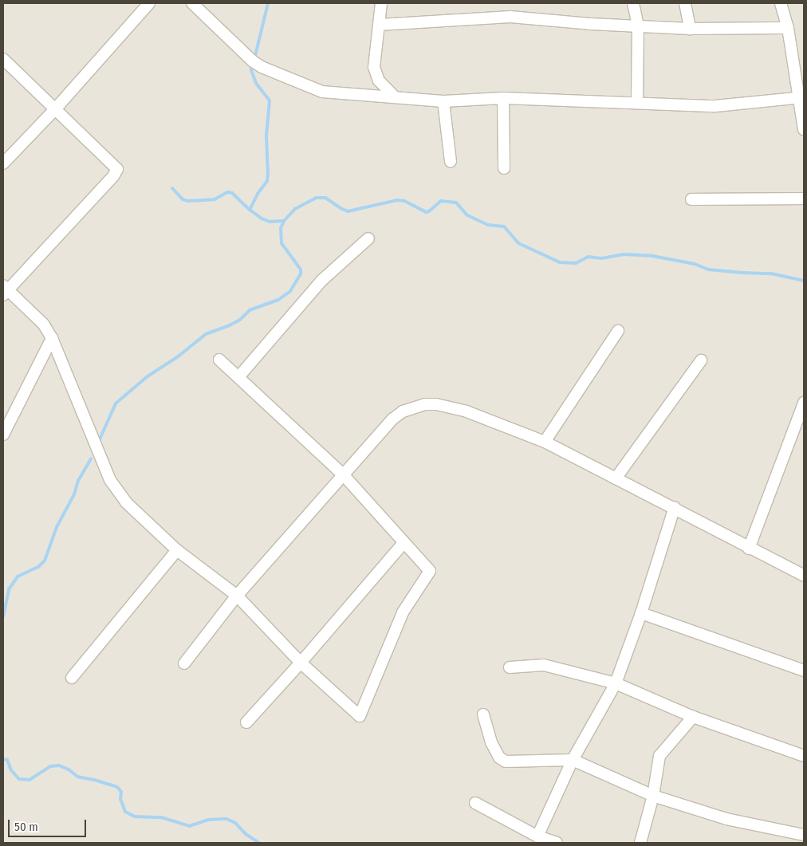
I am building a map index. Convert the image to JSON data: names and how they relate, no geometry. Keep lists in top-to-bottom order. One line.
{"scale_bar":"50 m"}
